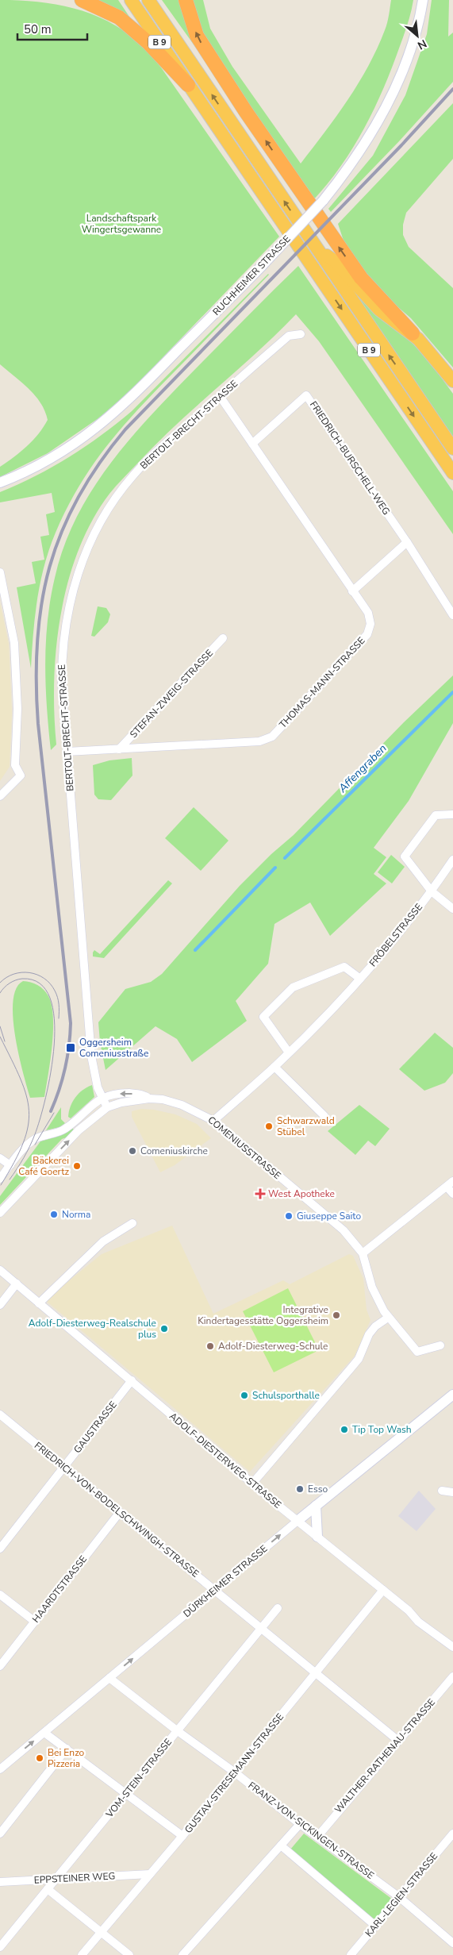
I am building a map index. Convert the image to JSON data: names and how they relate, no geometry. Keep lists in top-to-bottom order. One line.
{"streets":{"highway":["B 9"],"street":["RUCHHEIMER STRASSE","BERTOLT-BRECHT-STRASSE","FRIEDRICH-BURSCHELL-WEG","THOMAS-MANN-STRASSE","STEFAN-ZWEIG-STRASSE","FRÖBELSTRASSE","COMENIUSSTRASSE","GAUSTRASSE","ADOLF-DIESTERWEG-STRASSE","FRIEDRICH-VON-BODELSCHWINGH-STRASSE","DÜRKHEIMER STRASSE","HAARDTSTRASSE","WALTHER-RATHENAU-STRASSE","GUSTAV-STRESEMANN-STRASSE","VOM-STEIN-STRASSE","FRANZ-VON-SICKINGEN-STRASSE","EPPSTEINER WEG","KARL-LEGIEN-STRASSE"]},"crossings":[["BERTOLT-BRECHT-STRASSE","THOMAS-MANN-STRASSE"],["BERTOLT-BRECHT-STRASSE","COMENIUSSTRASSE"],["FRIEDRICH-BURSCHELL-WEG","THOMAS-MANN-STRASSE"],["THOMAS-MANN-STRASSE","STEFAN-ZWEIG-STRASSE"],["FRÖBELSTRASSE","COMENIUSSTRASSE"],["GAUSTRASSE","ADOLF-DIESTERWEG-STRASSE"],["GAUSTRASSE","FRIEDRICH-VON-BODELSCHWINGH-STRASSE"],["ADOLF-DIESTERWEG-STRASSE","DÜRKHEIMER STRASSE"],["ADOLF-DIESTERWEG-STRASSE","GUSTAV-STRESEMANN-STRASSE"],["FRIEDRICH-VON-BODELSCHWINGH-STRASSE","DÜRKHEIMER STRASSE"],["FRIEDRICH-VON-BODELSCHWINGH-STRASSE","HAARDTSTRASSE"],["FRIEDRICH-VON-BODELSCHWINGH-STRASSE","WALTHER-RATHENAU-STRASSE"],["FRIEDRICH-VON-BODELSCHWINGH-STRASSE","GUSTAV-STRESEMANN-STRASSE"],["FRIEDRICH-VON-BODELSCHWINGH-STRASSE","VOM-STEIN-STRASSE"],["DÜRKHEIMER STRASSE","FRANZ-VON-SICKINGEN-STRASSE"],["WALTHER-RATHENAU-STRASSE","FRANZ-VON-SICKINGEN-STRASSE"],["GUSTAV-STRESEMANN-STRASSE","FRANZ-VON-SICKINGEN-STRASSE"],["GUSTAV-STRESEMANN-STRASSE","EPPSTEINER WEG"],["VOM-STEIN-STRASSE","FRANZ-VON-SICKINGEN-STRASSE"],["VOM-STEIN-STRASSE","EPPSTEINER WEG"],["FRANZ-VON-SICKINGEN-STRASSE","KARL-LEGIEN-STRASSE"]],"one_way":["DÜRKHEIMER STRASSE"],"water":["Affengraben"],"parks":["Landschaftspark Wingertsgewanne"],"places":{"transit":["Oggersheim Comeniusstraße"],"other":["Schwarzwald Stübel","Comeniuskirche","Bäckerei Café Goertz","Norma","Giuseppe Saito","Integrative Kindertagesstätte Oggersheim","Adolf-Diesterweg-Realschule plus","Adolf-Diesterweg-Schule","Schulsporthalle","Tip Top Wash","Esso","Bei Enzo Pizzeria"],"health":["West Apotheke"]},"scale_bar":"50 m","north":"bottom right"}
